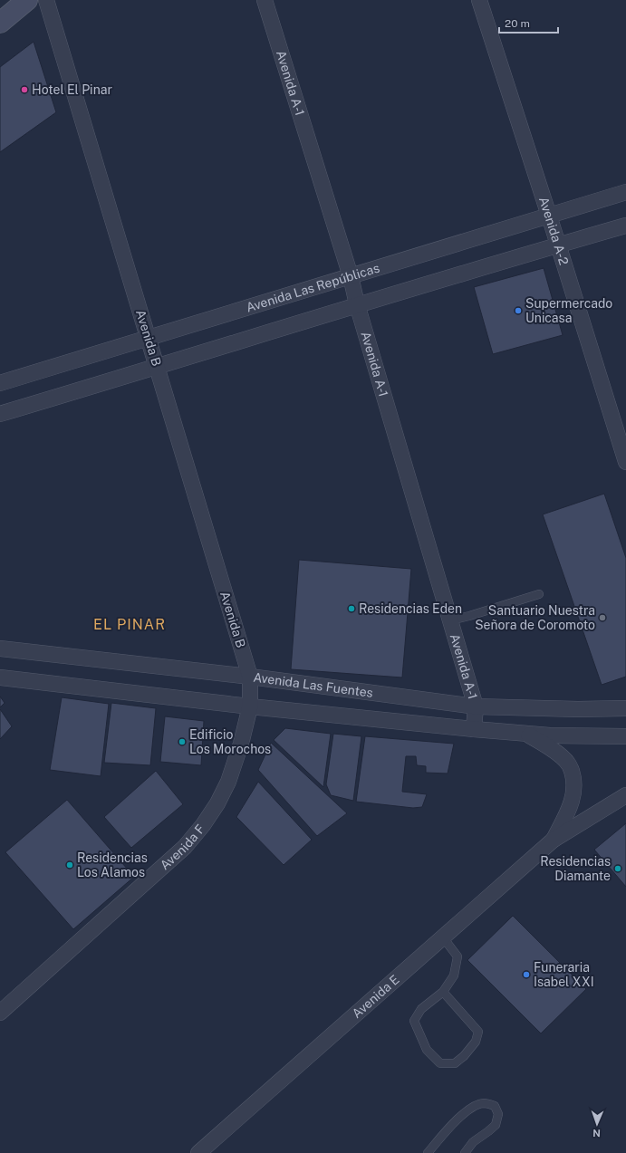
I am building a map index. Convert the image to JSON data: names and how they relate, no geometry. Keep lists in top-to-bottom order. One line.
{"streets":{"street":["Avenida A-1","Avenida A-2","Avenida Las Repúblicas","Avenida B","Avenida Las Fuentes","Avenida F","Avenida E"]},"crossings":[["Avenida A-1","Avenida Las Repúblicas"],["Avenida A-1","Avenida Las Fuentes"],["Avenida A-2","Avenida Las Repúblicas"],["Avenida Las Repúblicas","Avenida B"],["Avenida B","Avenida Las Fuentes"],["Avenida B","Avenida F"]],"districts":["EL PINAR"],"places":["Hotel El Pinar","Supermercado Unicasa","Residencias Eden","Santuario Nuestra Señora de Coromoto","Edificio Los Morochos","Residencias Los Alamos","Residencias Diamante","Funeraria Isabel XXI"],"scale_bar":"20 m","north":"bottom"}
